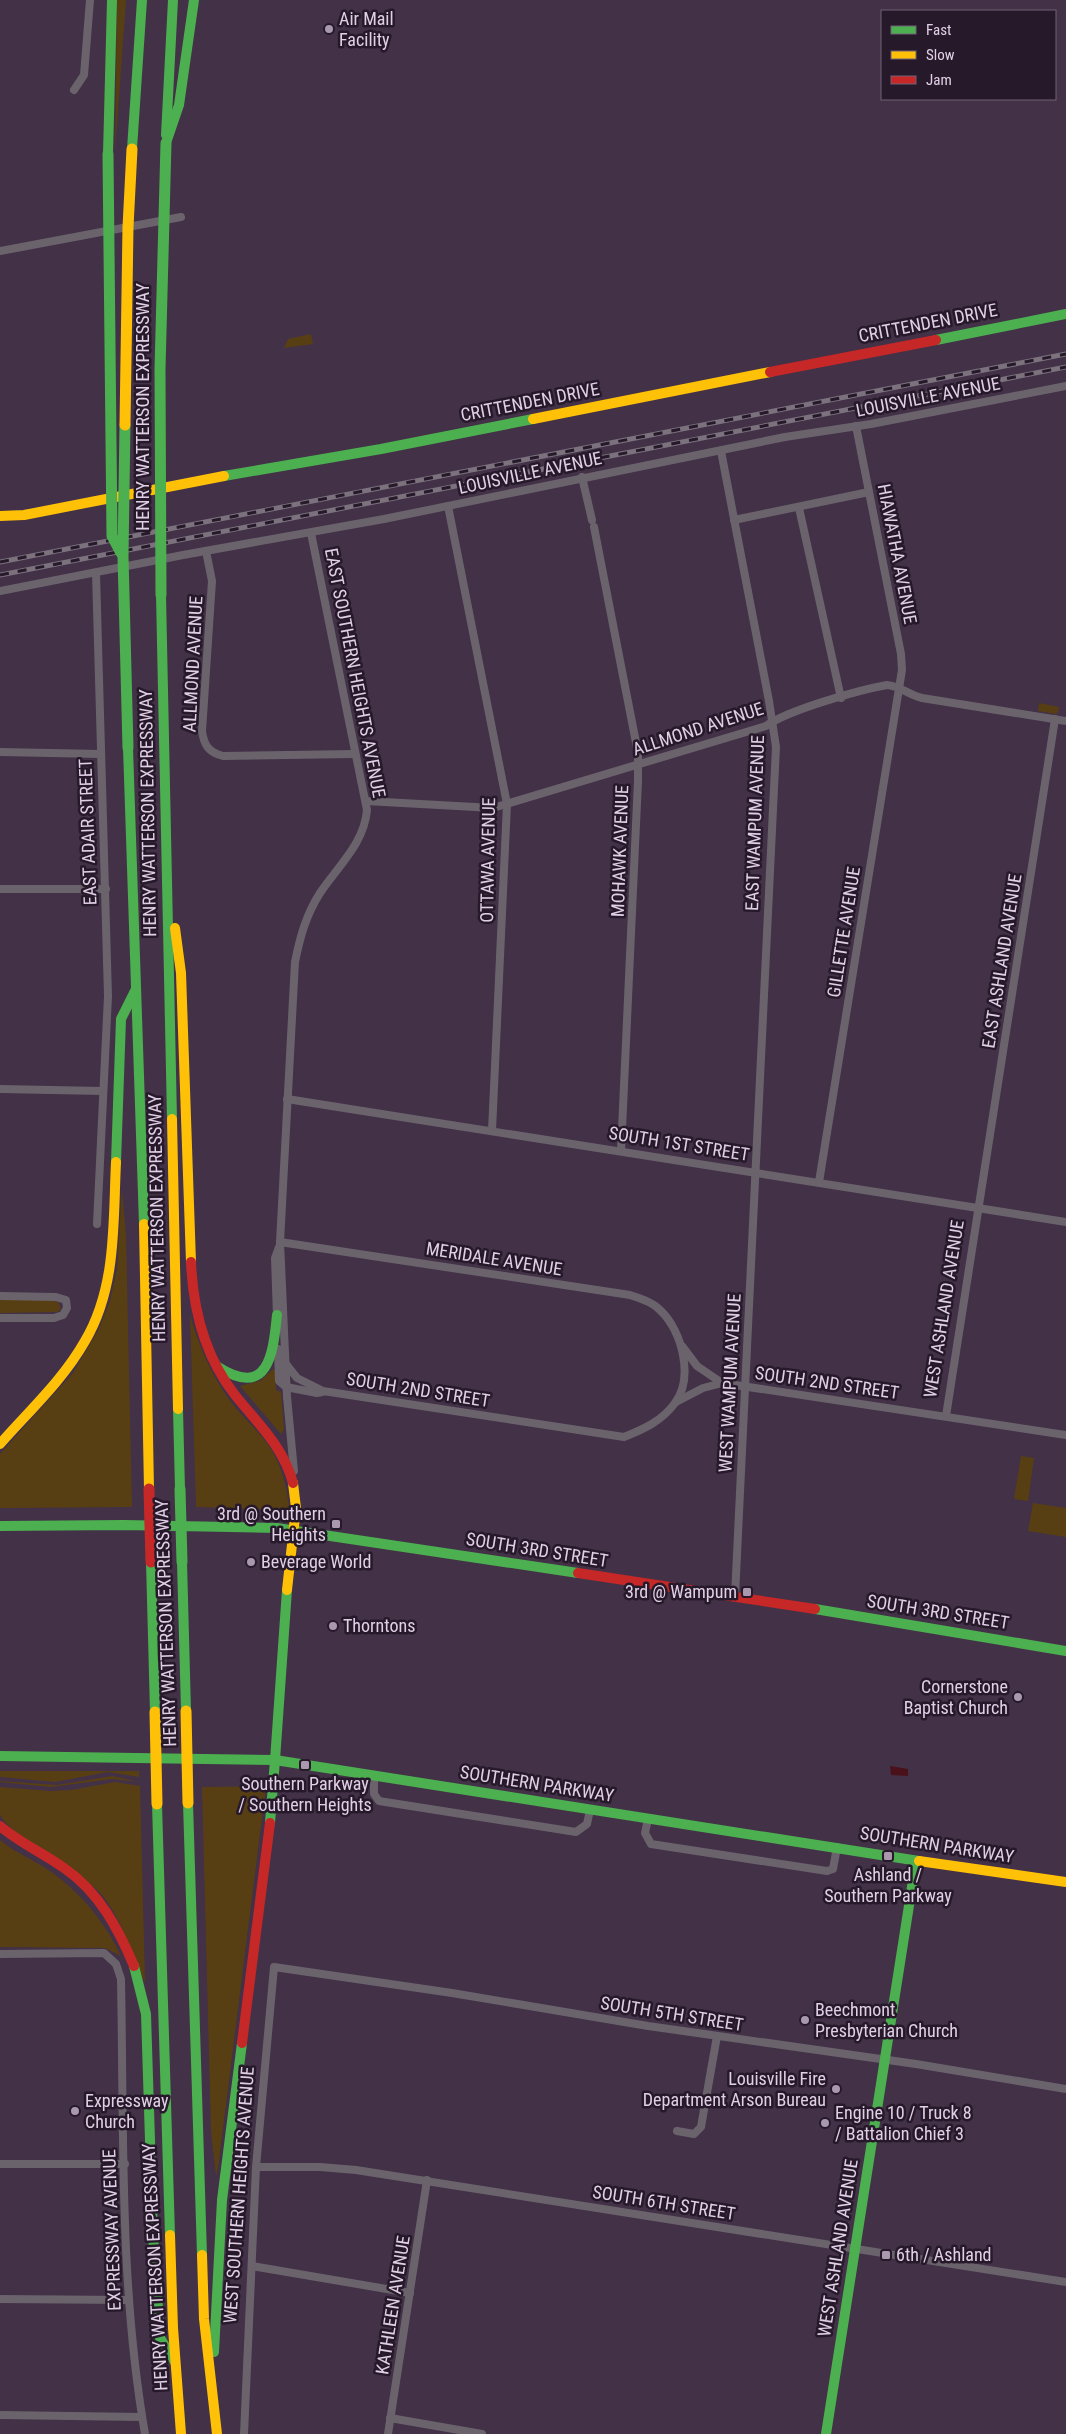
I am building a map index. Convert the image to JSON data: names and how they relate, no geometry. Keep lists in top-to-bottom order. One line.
{"streets":{"main road":["CRITTENDEN DRIVE","HENRY WATTERSON EXPRESSWAY","WEST ASHLAND AVENUE","SOUTH 3RD STREET","SOUTHERN PARKWAY"],"street":["LOUISVILLE AVENUE","HIAWATHA AVENUE","ALLMOND AVENUE","EAST SOUTHERN HEIGHTS AVENUE","EAST WAMPUM AVENUE","EAST ADAIR STREET","MOHAWK AVENUE","OTTAWA AVENUE","GILLETTE AVENUE","EAST ASHLAND AVENUE","SOUTH 1ST STREET","MERIDALE AVENUE","WEST WAMPUM AVENUE","SOUTH 2ND STREET","SOUTH 5TH STREET","WEST SOUTHERN HEIGHTS AVENUE","SOUTH 6TH STREET","EXPRESSWAY AVENUE","KATHLEEN AVENUE"]},"crossings":[["LOUISVILLE AVENUE","HIAWATHA AVENUE"],["LOUISVILLE AVENUE","ALLMOND AVENUE"],["LOUISVILLE AVENUE","EAST SOUTHERN HEIGHTS AVENUE"],["LOUISVILLE AVENUE","EAST WAMPUM AVENUE"],["LOUISVILLE AVENUE","EAST ADAIR STREET"],["LOUISVILLE AVENUE","MOHAWK AVENUE"],["LOUISVILLE AVENUE","OTTAWA AVENUE"],["HIAWATHA AVENUE","ALLMOND AVENUE"],["HIAWATHA AVENUE","GILLETTE AVENUE"],["ALLMOND AVENUE","EAST SOUTHERN HEIGHTS AVENUE"],["ALLMOND AVENUE","EAST WAMPUM AVENUE"],["ALLMOND AVENUE","MOHAWK AVENUE"],["ALLMOND AVENUE","OTTAWA AVENUE"],["ALLMOND AVENUE","GILLETTE AVENUE"],["ALLMOND AVENUE","EAST ASHLAND AVENUE"],["EAST SOUTHERN HEIGHTS AVENUE","SOUTH 1ST STREET"],["EAST WAMPUM AVENUE","SOUTH 1ST STREET"],["EAST WAMPUM AVENUE","WEST WAMPUM AVENUE"],["MOHAWK AVENUE","SOUTH 1ST STREET"],["OTTAWA AVENUE","SOUTH 1ST STREET"],["GILLETTE AVENUE","SOUTH 1ST STREET"],["EAST ASHLAND AVENUE","SOUTH 1ST STREET"],["EAST ASHLAND AVENUE","WEST ASHLAND AVENUE"],["SOUTH 1ST STREET","WEST ASHLAND AVENUE"],["SOUTH 1ST STREET","WEST WAMPUM AVENUE"],["MERIDALE AVENUE","SOUTH 2ND STREET"],["WEST ASHLAND AVENUE","SOUTH 2ND STREET"],["WEST ASHLAND AVENUE","SOUTHERN PARKWAY"],["WEST ASHLAND AVENUE","SOUTH 5TH STREET"],["WEST ASHLAND AVENUE","SOUTH 6TH STREET"],["WEST WAMPUM AVENUE","SOUTH 2ND STREET"],["WEST WAMPUM AVENUE","SOUTH 3RD STREET"],["SOUTH 5TH STREET","WEST SOUTHERN HEIGHTS AVENUE"],["WEST SOUTHERN HEIGHTS AVENUE","SOUTH 6TH STREET"],["SOUTH 6TH STREET","KATHLEEN AVENUE"]],"places":{"other":["Air Mail Facility","Beverage World","Thorntons","Cornerstone Baptist Church","Beechmont Presbyterian Church","Louisville Fire Department Arson Bureau","Expressway Church","Engine 10 / Truck 8 / Battalion Chief 3"],"transit":["3rd @ Southern Heights","3rd @ Wampum","Southern Parkway / Southern Heights","Ashland / Southern Parkway","6th / Ashland"]},"legend":["Fast","Slow","Jam"]}
